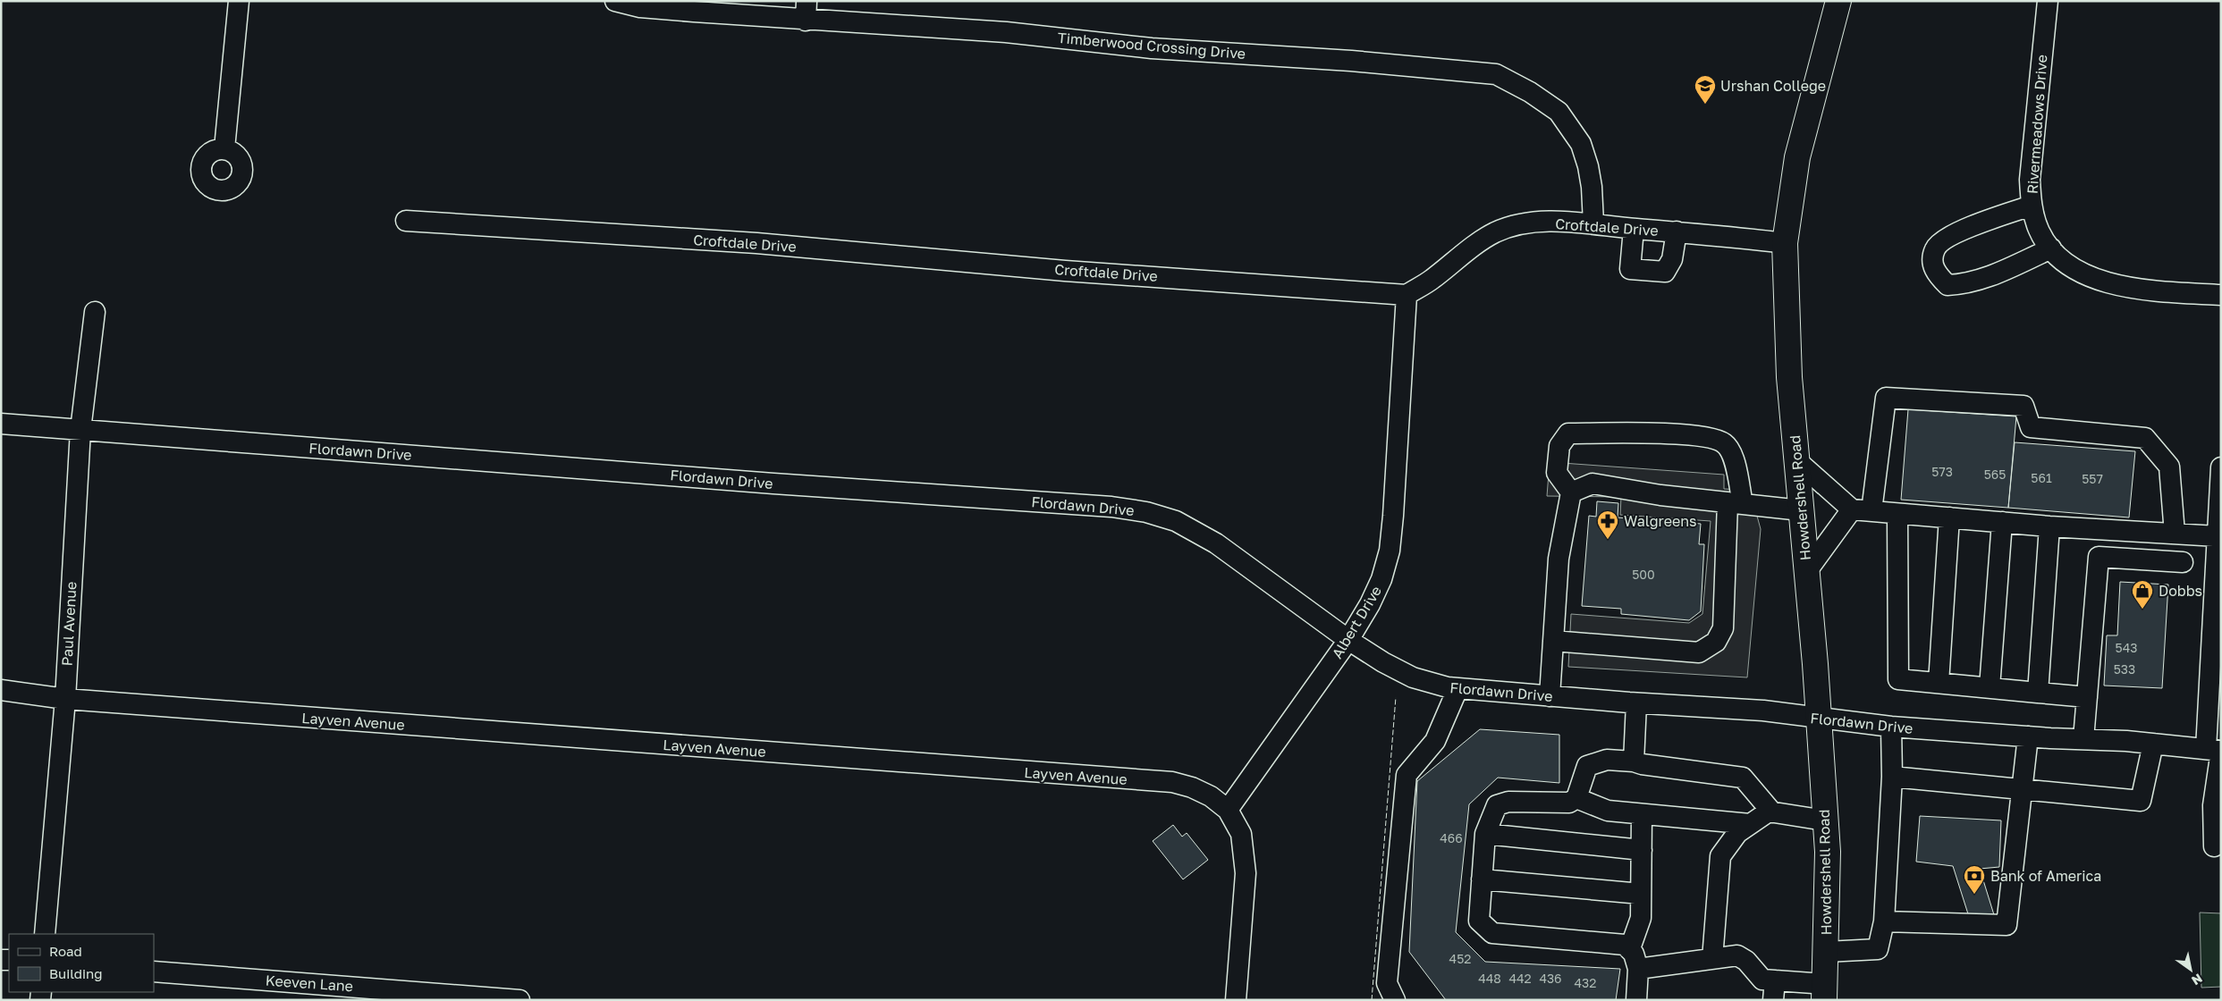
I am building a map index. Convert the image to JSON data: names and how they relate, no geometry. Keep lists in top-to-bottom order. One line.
{"streets":{"main road":["Howdershell Road"],"street":["Timberwood Crossing Drive","Rivermeadows Drive","Croftdale Drive","Flordawn Drive","Albert Drive","Paul Avenue","Layven Avenue","Keeven Lane"]},"crossings":[["Timberwood Crossing Drive","Croftdale Drive"],["Croftdale Drive","Howdershell Road"],["Croftdale Drive","Albert Drive"],["Flordawn Drive","Howdershell Road"],["Flordawn Drive","Albert Drive"],["Flordawn Drive","Paul Avenue"],["Albert Drive","Layven Avenue"],["Paul Avenue","Layven Avenue"]],"places":{"school or university":["Urshan College"],"pharmacy":["Walgreens"],"shop":["Dobbs"],"bank":["Bank of America"]},"house_numbers":["573","565","561","557","500","543","533","466","452","448","442","436","432"],"legend":["Road","Building"],"north":"bottom right"}
